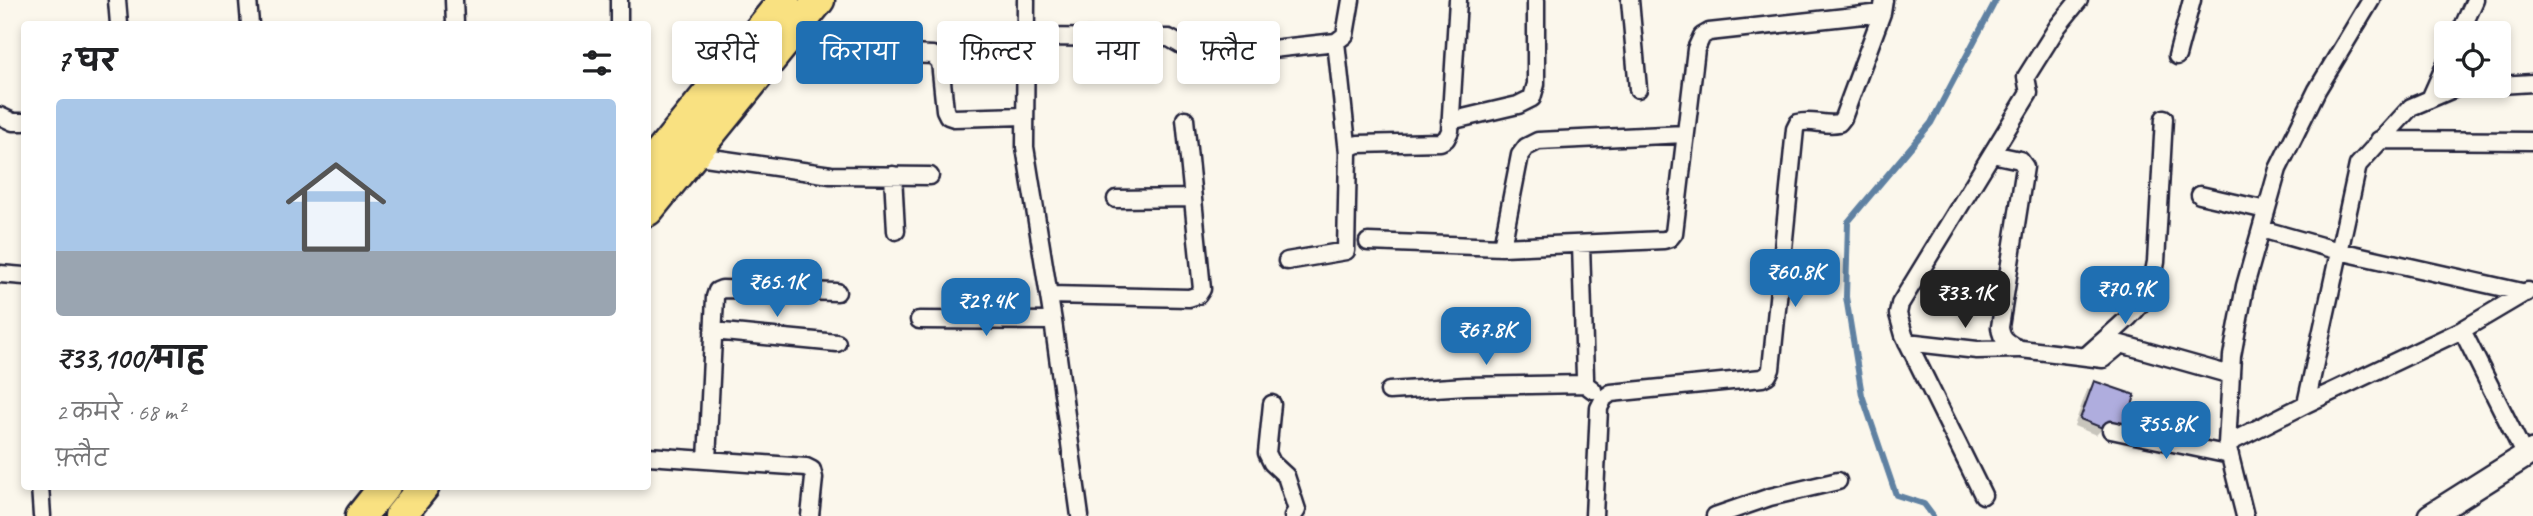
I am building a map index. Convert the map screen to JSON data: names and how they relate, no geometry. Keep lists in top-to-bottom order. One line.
{"page":{"chip":["खरीदें","किराया","फ़िल्टर","नया","फ़्लैट"],"heading":"7 घर","list":[{"name":"₹33,100/माह","note":"2 कमरे · 68 m² · फ़्लैट"}],"price":["₹60.8K","₹65.1K","₹70.9K","₹33.1K","₹29.4K","₹67.8K","₹55.8K"]}}
